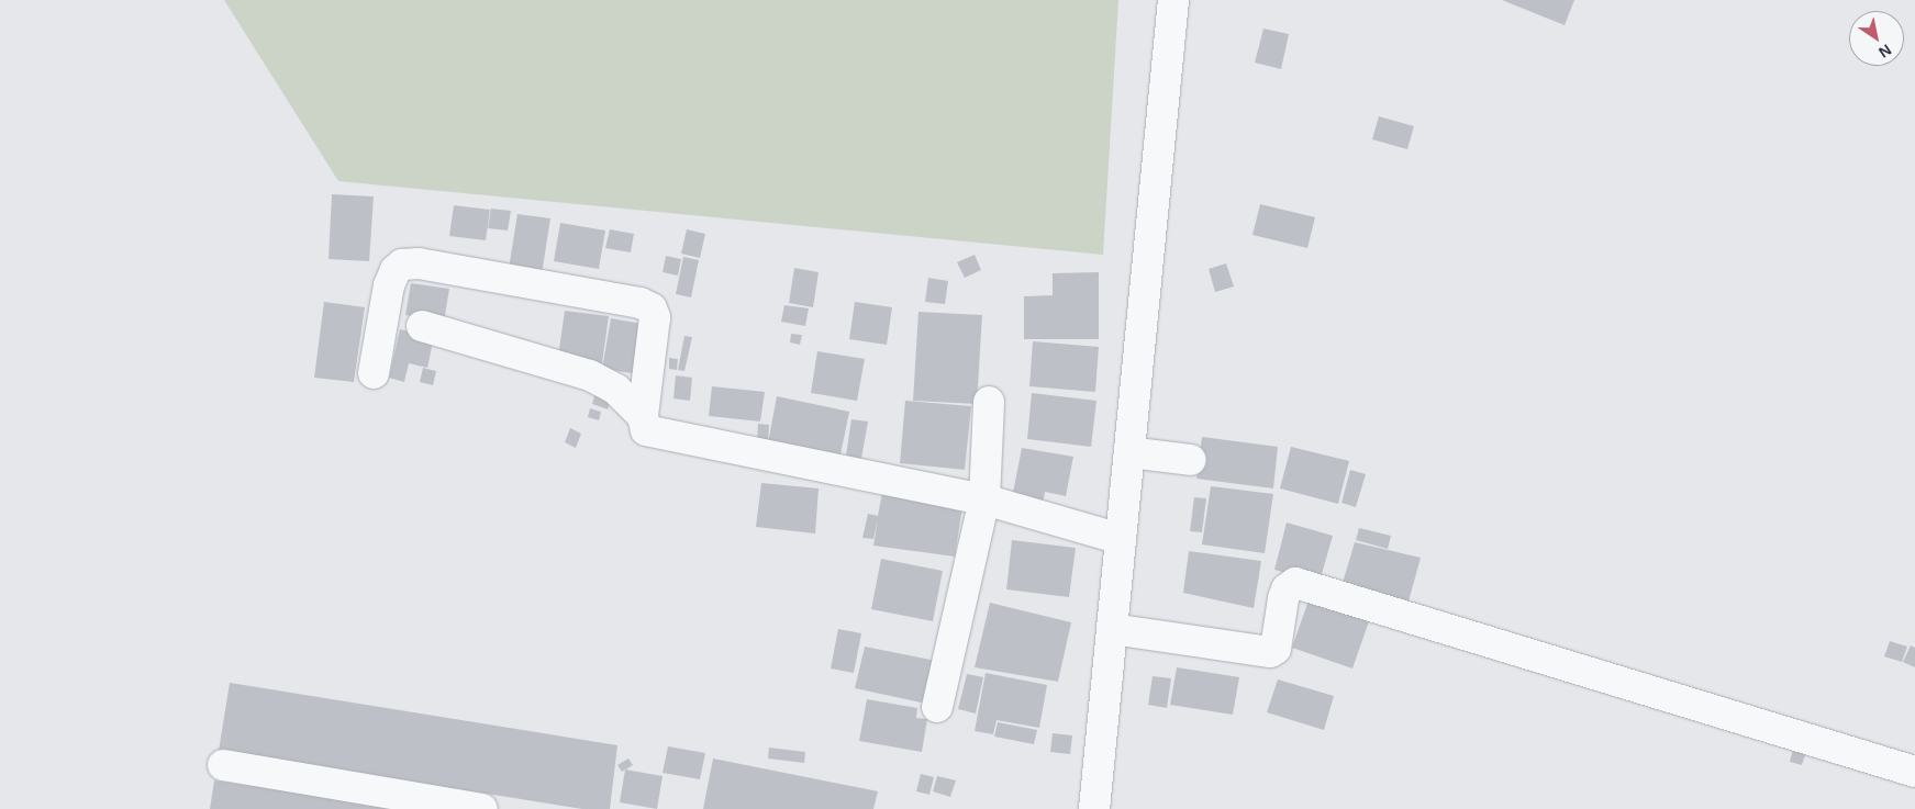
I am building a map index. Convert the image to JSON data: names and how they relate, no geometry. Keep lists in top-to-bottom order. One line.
{"north":"bottom right"}
